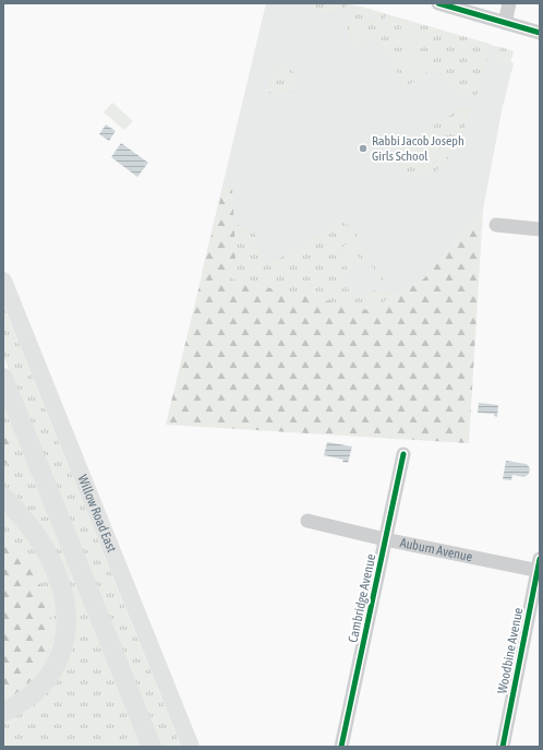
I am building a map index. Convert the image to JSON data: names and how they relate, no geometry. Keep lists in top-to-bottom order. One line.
{"streets":{"main road":["Willow Road East"],"street":["Auburn Avenue","Cambridge Avenue","Woodbine Avenue"]},"crossings":[["Auburn Avenue","Cambridge Avenue"],["Auburn Avenue","Woodbine Avenue"]],"places":["Rabbi Jacob Joseph Girls School"]}
